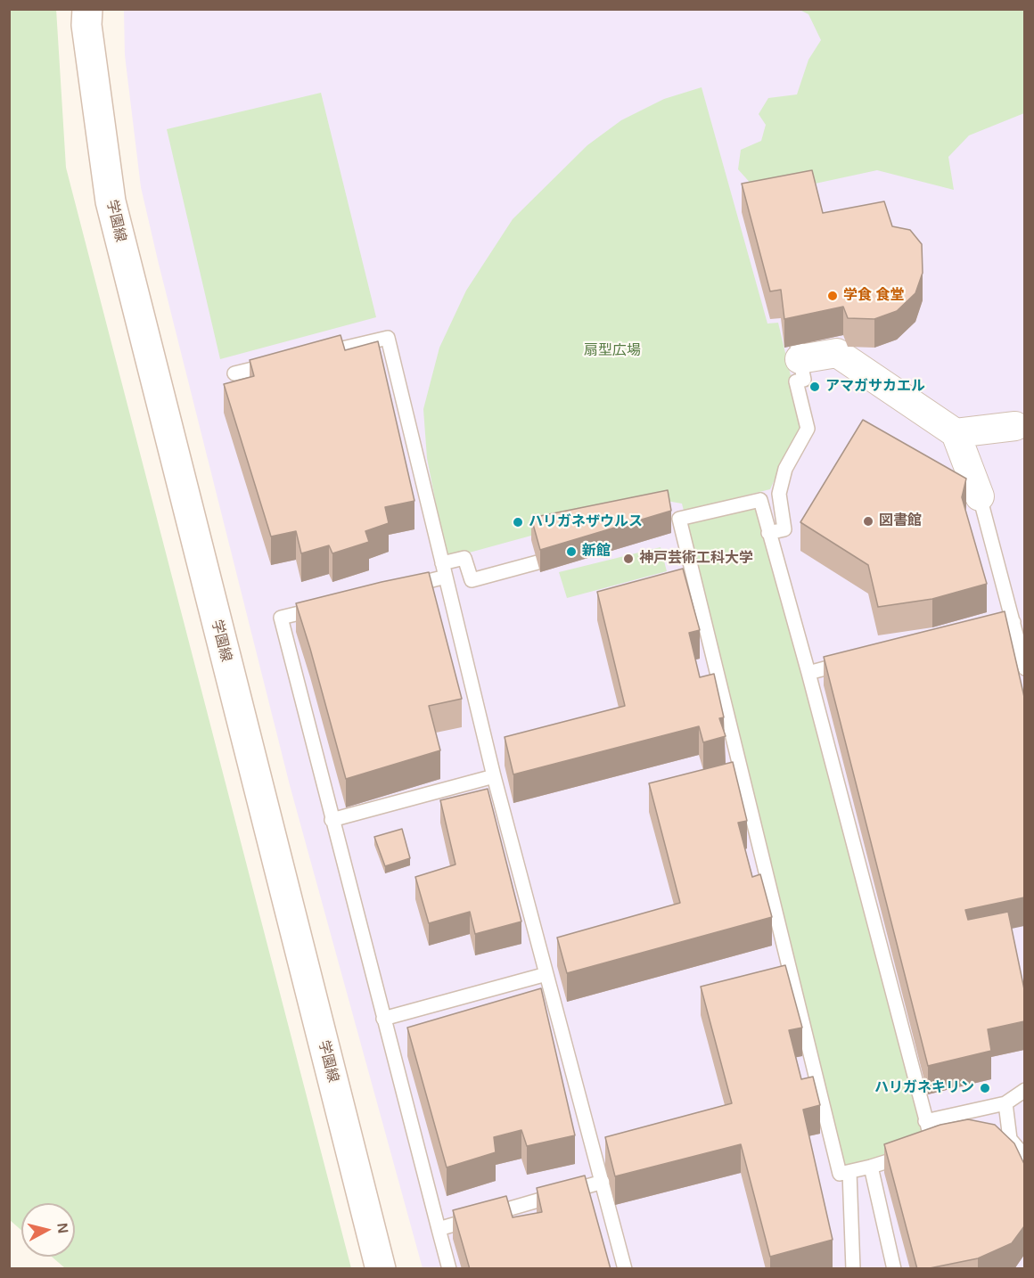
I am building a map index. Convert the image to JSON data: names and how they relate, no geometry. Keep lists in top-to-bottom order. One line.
{"streets":{"street":["学園線"]},"parks":["扇型広場"],"places":["学食 食堂","アマガサカエル","図書館","ハリガネザウルス","新館","神戸芸術工科大学","ハリガネキリン"],"north":"right"}
